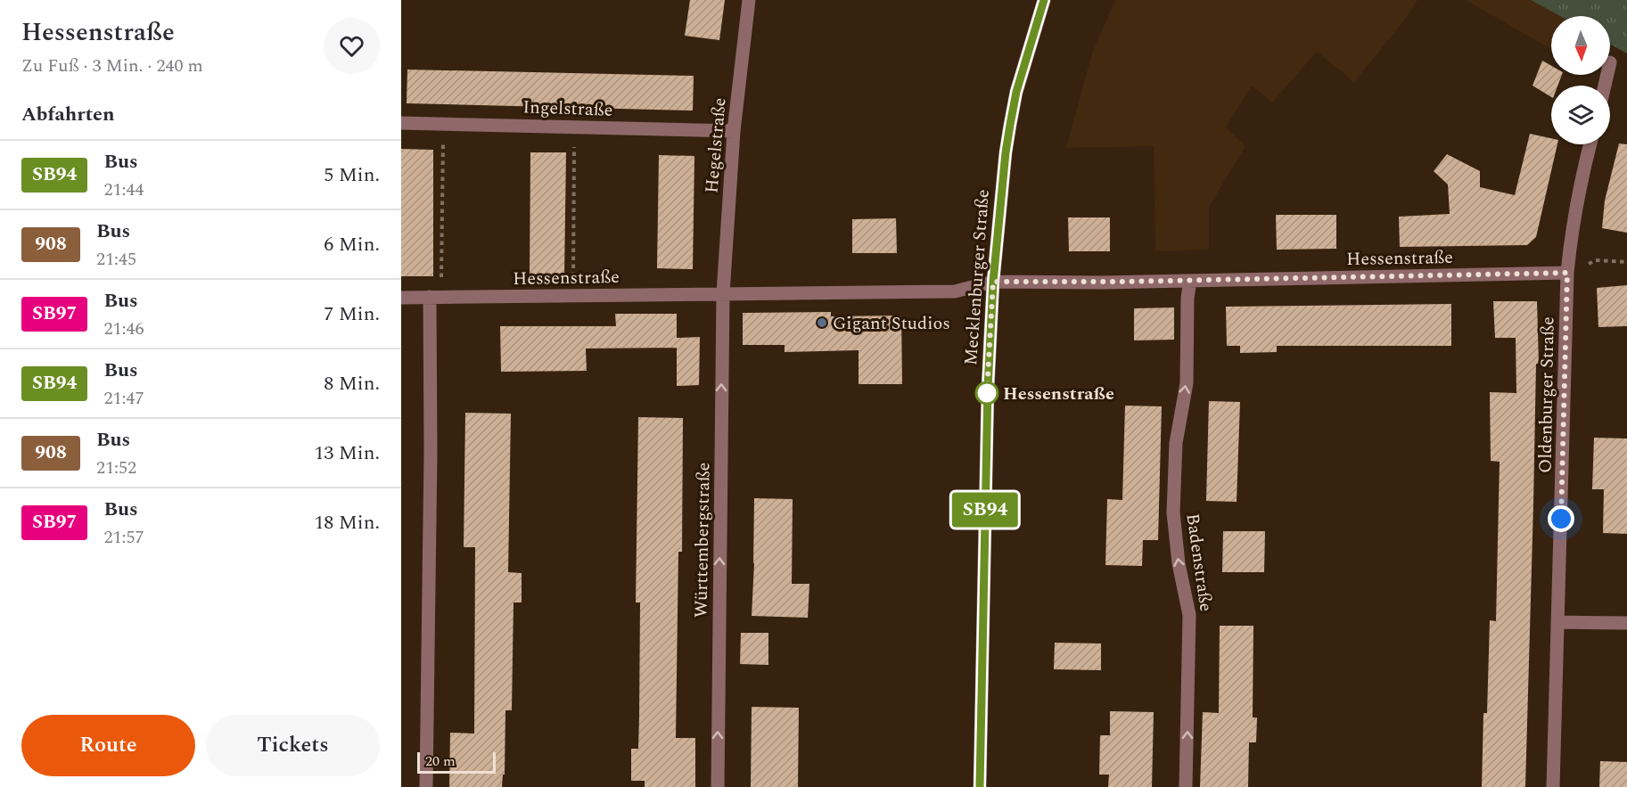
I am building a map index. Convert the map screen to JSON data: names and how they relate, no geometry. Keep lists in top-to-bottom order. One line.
{"streets":{"street":["Ingelstraße","Hegelstraße","Hessenstraße","Mecklenburger Straße","Oldenburger Straße","Württembergstraße","Badenstraße"]},"crossings":[["Ingelstraße","Hegelstraße"],["Hegelstraße","Hessenstraße"],["Hegelstraße","Württembergstraße"],["Hessenstraße","Mecklenburger Straße"],["Hessenstraße","Oldenburger Straße"],["Hessenstraße","Württembergstraße"],["Hessenstraße","Badenstraße"]],"one_way":["Württembergstraße","Badenstraße"],"places":["Gigant Studios","Hessenstraße"],"lines":["bus line SB94"],"scale_bar":"20 m","north":"bottom","page":{"heading":[["Hessenstraße","Zu Fuß · 3 Min. · 240 m"],"Abfahrten"],"on_map":"SB94","list":[{"mark":"SB94","name":"Bus","note":"21:44","value":"5 Min."},{"mark":"908","name":"Bus","note":"21:45","value":"6 Min."},{"mark":"SB97","name":"Bus","note":"21:46","value":"7 Min."},{"mark":"SB94","name":"Bus","note":"21:47","value":"8 Min."},{"mark":"908","name":"Bus","note":"21:52","value":"13 Min."},{"mark":"SB97","name":"Bus","note":"21:57","value":"18 Min."}],"buttons":["Route","Tickets"],"scale":"20 m"}}
